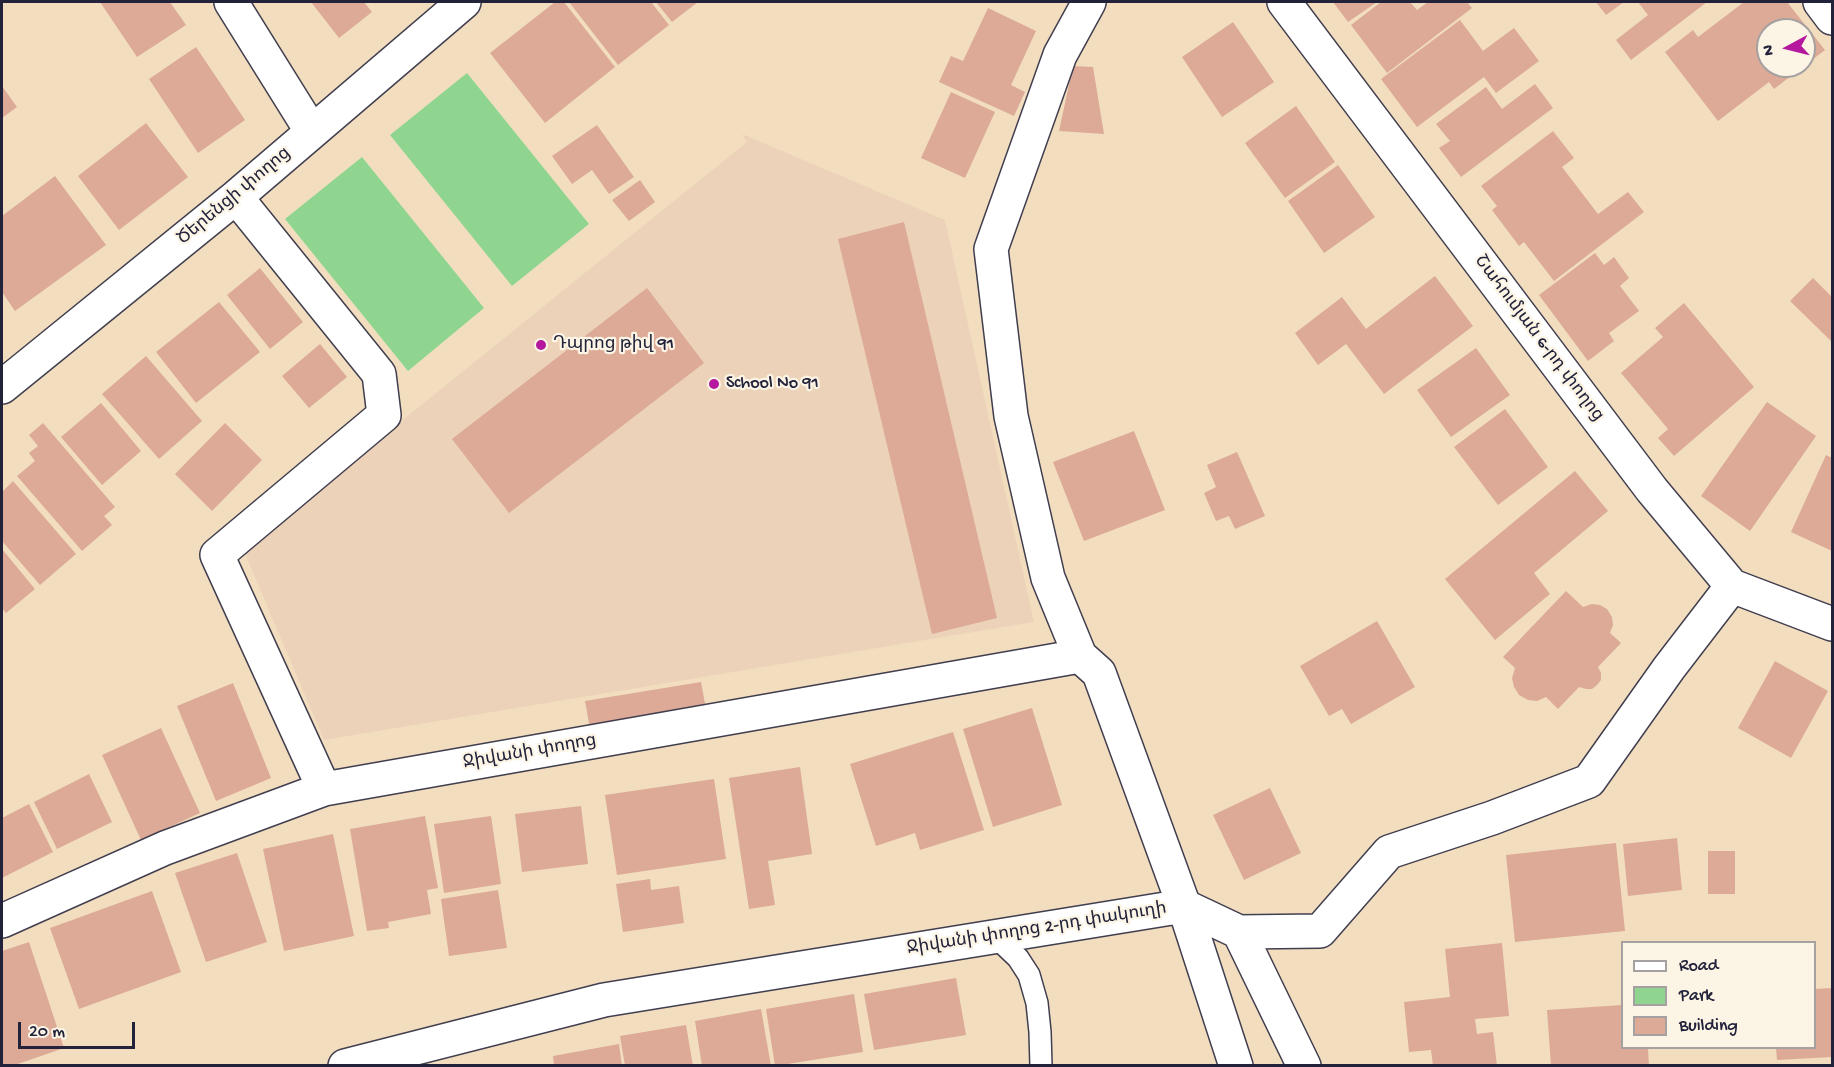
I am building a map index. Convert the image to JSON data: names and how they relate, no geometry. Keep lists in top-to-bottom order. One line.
{"streets":{"street":["Ծերենցի փողոց","Շահումյան 6-րդ փողոց","Ջիվանի փողոց","Ջիվանի փողոց 2-րդ փակուղի"]},"crossings":[["Շահումյան 6-րդ փողոց","Ջիվանի փողոց 2-րդ փակուղի"]],"places":["Դպրոց թիվ 91","School No 91"],"legend":["Road","Park","Building"],"scale_bar":"20 m","north":"left"}
